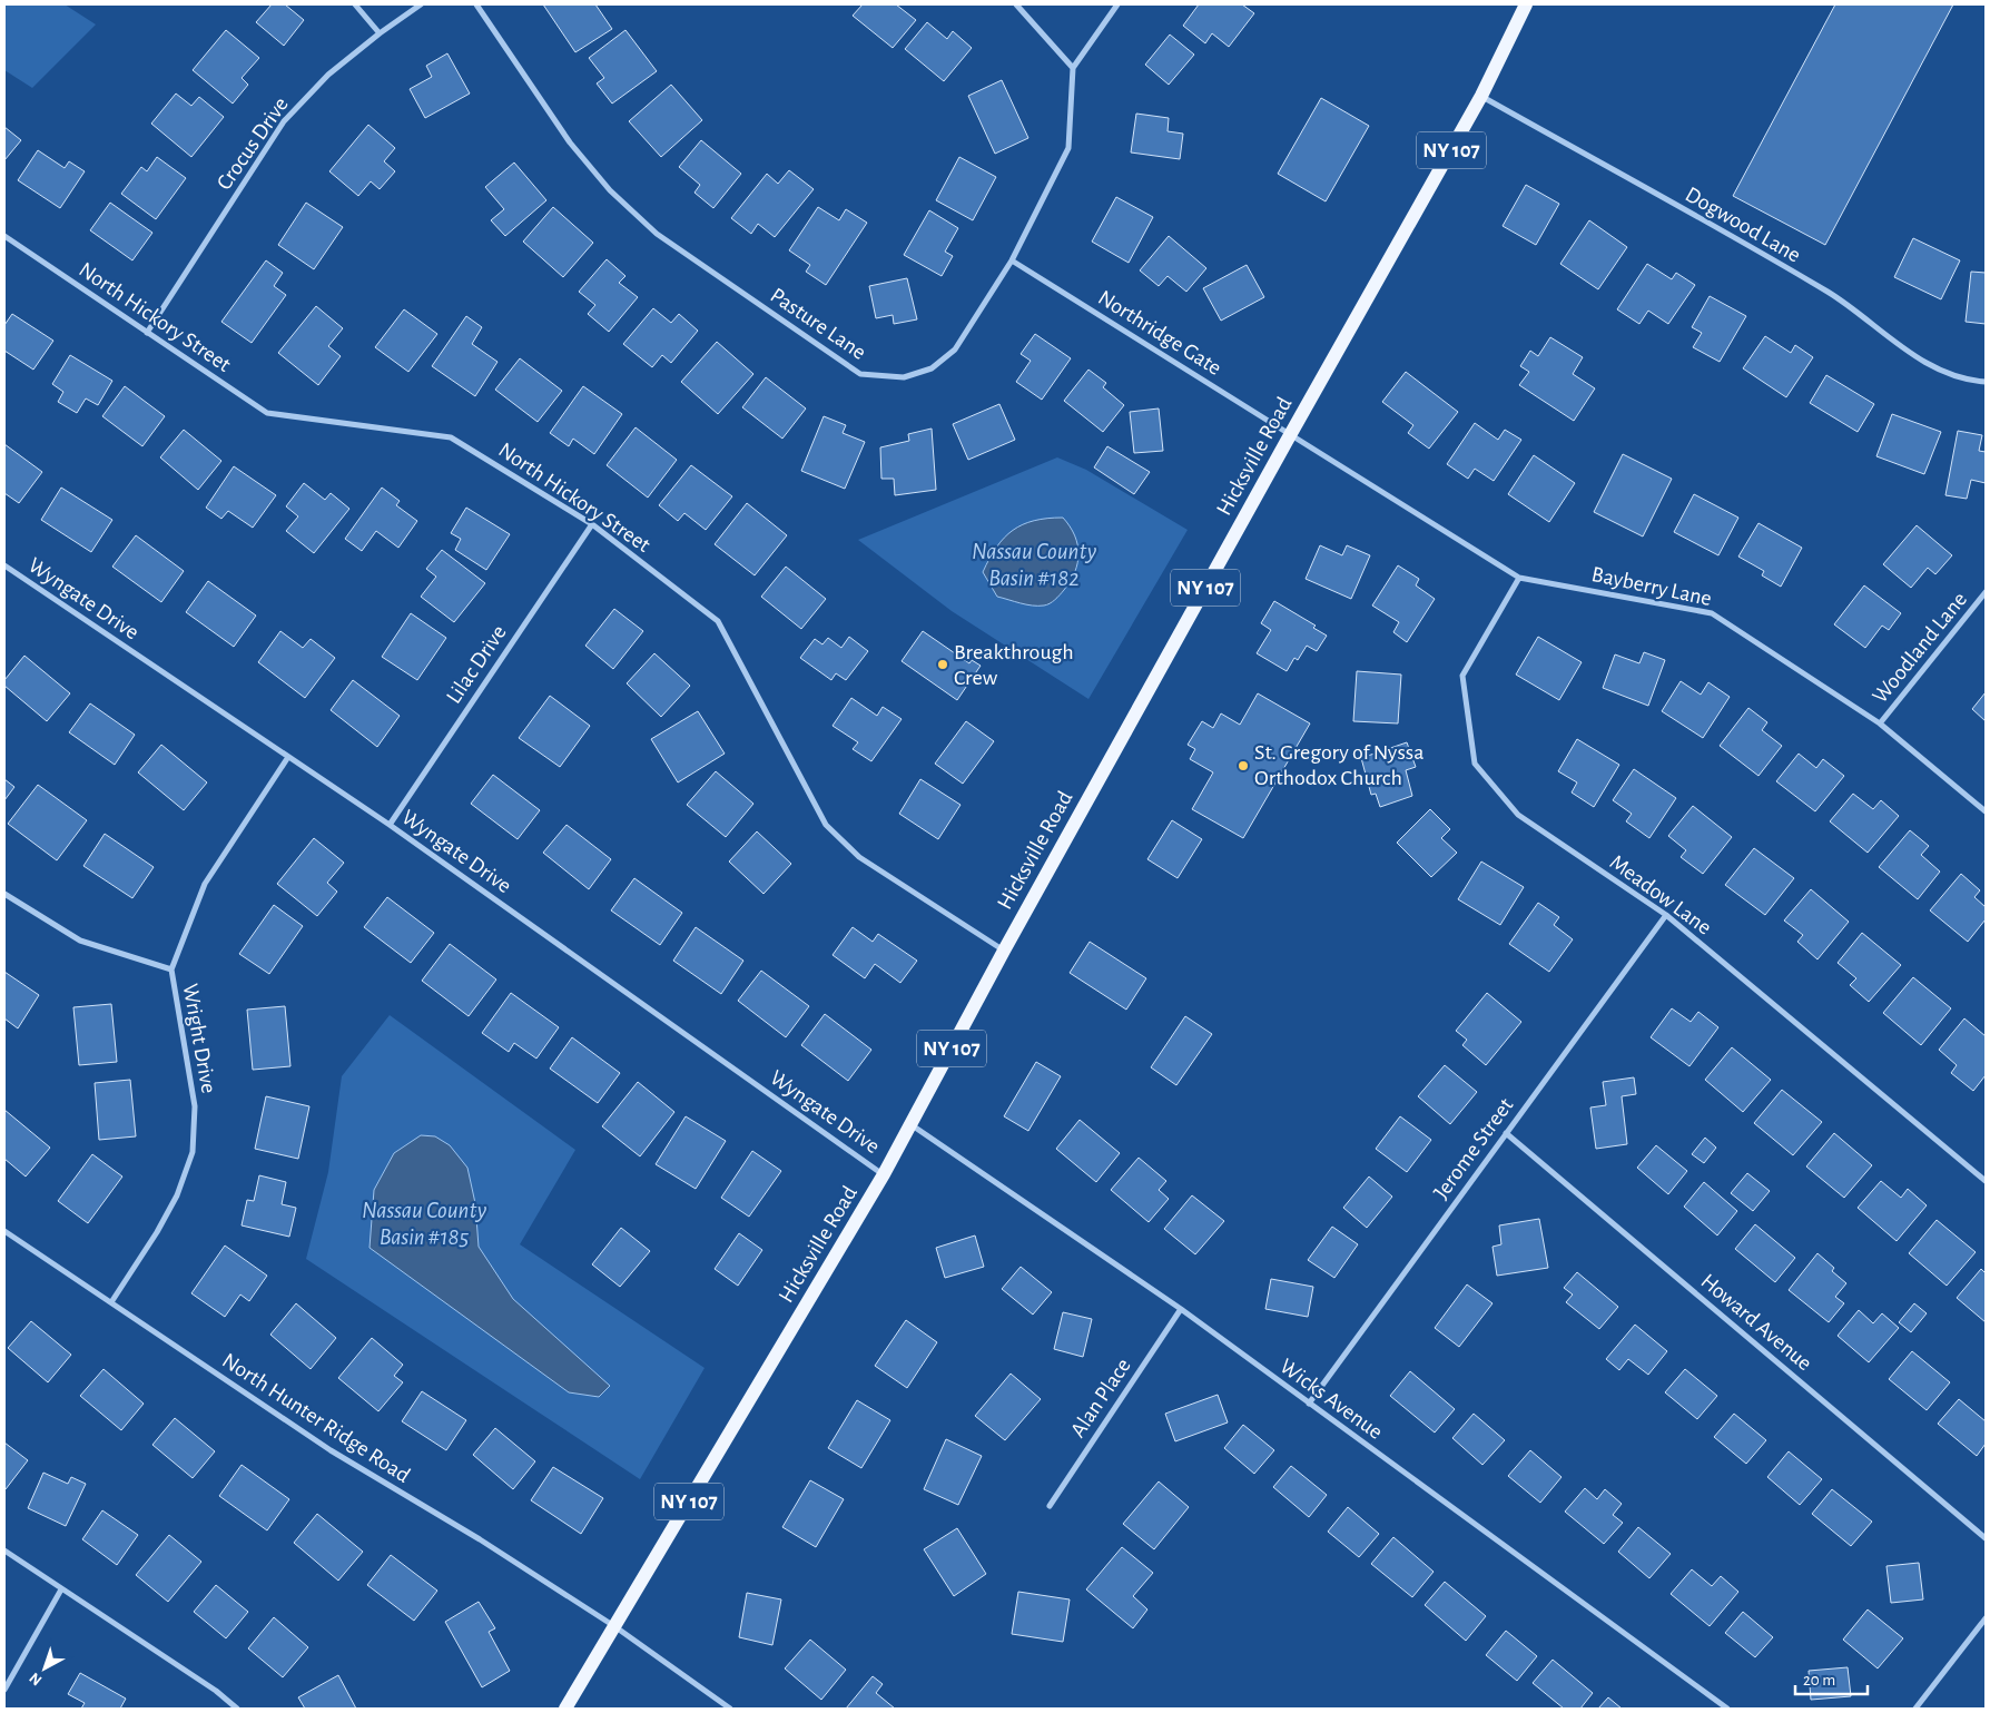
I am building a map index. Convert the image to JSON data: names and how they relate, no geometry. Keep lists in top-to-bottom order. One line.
{"streets":{"main road":["NY 107","Hicksville Road"],"street":["Crocus Drive","Dogwood Lane","North Hickory Street","Pasture Lane","Northridge Gate","Bayberry Lane","Wyngate Drive","Woodland Lane","Lilac Drive","Meadow Lane","Wright Drive","Jerome Street","Howard Avenue","Alan Place","Wicks Avenue","North Hunter Ridge Road"]},"crossings":[["Crocus Drive","North Hickory Street"],["Dogwood Lane","Hicksville Road"],["North Hickory Street","Hicksville Road"],["North Hickory Street","Lilac Drive"],["Pasture Lane","Northridge Gate"],["Northridge Gate","Hicksville Road"],["Northridge Gate","Bayberry Lane"],["Hicksville Road","Bayberry Lane"],["Hicksville Road","Wyngate Drive"],["Hicksville Road","Wicks Avenue"],["Hicksville Road","North Hunter Ridge Road"],["Bayberry Lane","Woodland Lane"],["Bayberry Lane","Meadow Lane"],["Wyngate Drive","Lilac Drive"],["Wyngate Drive","Wright Drive"],["Meadow Lane","Jerome Street"],["Wright Drive","North Hunter Ridge Road"],["Jerome Street","Howard Avenue"],["Jerome Street","Wicks Avenue"],["Alan Place","Wicks Avenue"]],"water":["Nassau County Basin #182","Nassau County Basin #185"],"places":["Breakthrough Crew","St. Gregory of Nyssa Orthodox Church"],"scale_bar":"20 m","north":"bottom left"}
